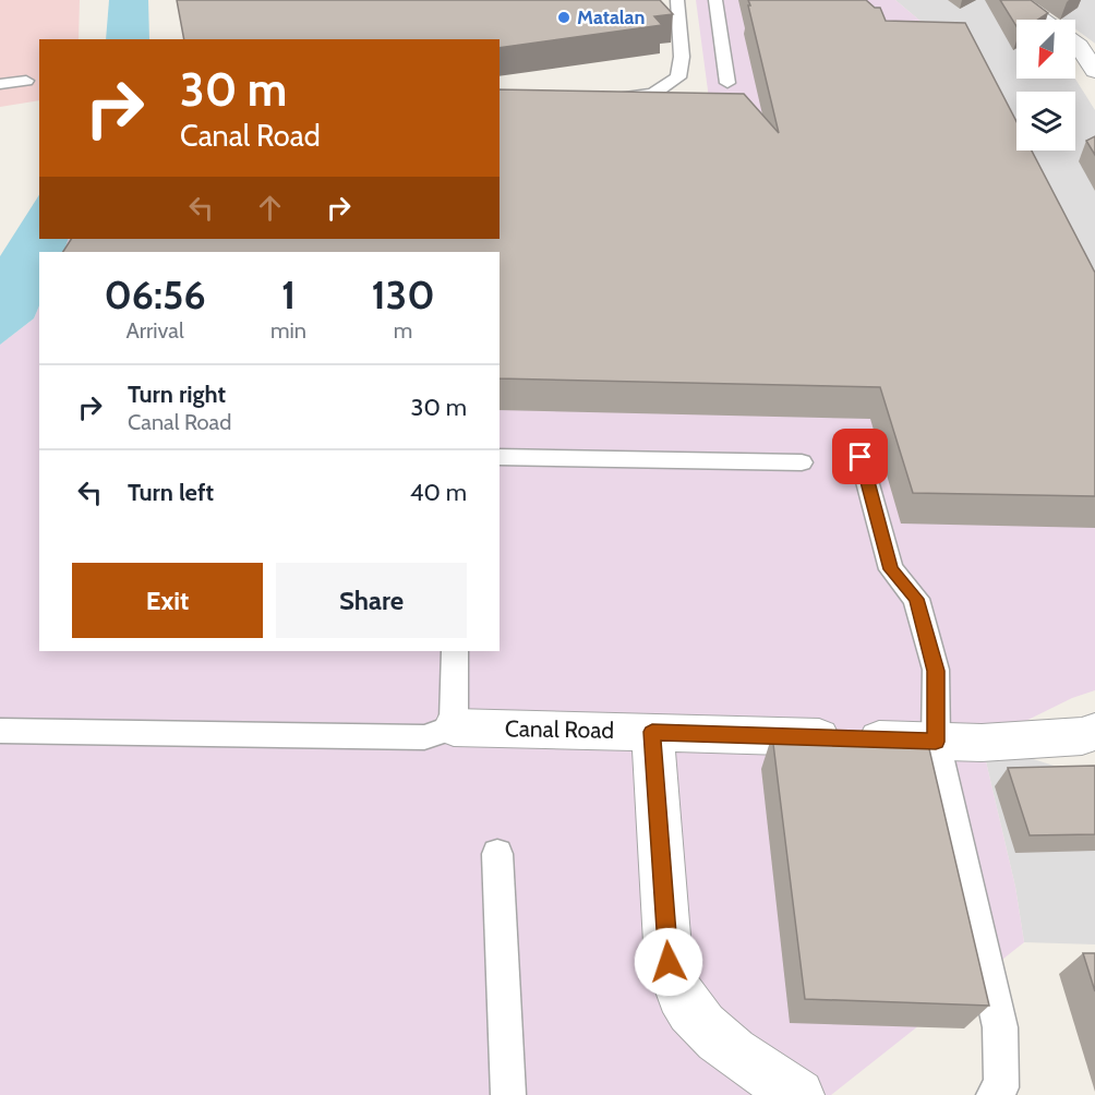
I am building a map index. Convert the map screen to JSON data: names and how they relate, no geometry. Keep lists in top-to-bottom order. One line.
{"streets":{"street":["Canal Road"]},"places":["Matalan"],"north":"bottom left","page":{"turn":["30 m","Canal Road"],"eta":["06:56","Arrival","1","min","130","m"],"list":[{"name":"Turn right","note":"Canal Road","value":"30 m"},{"name":"Turn left","value":"40 m"}],"buttons":["Exit","Share"]}}
